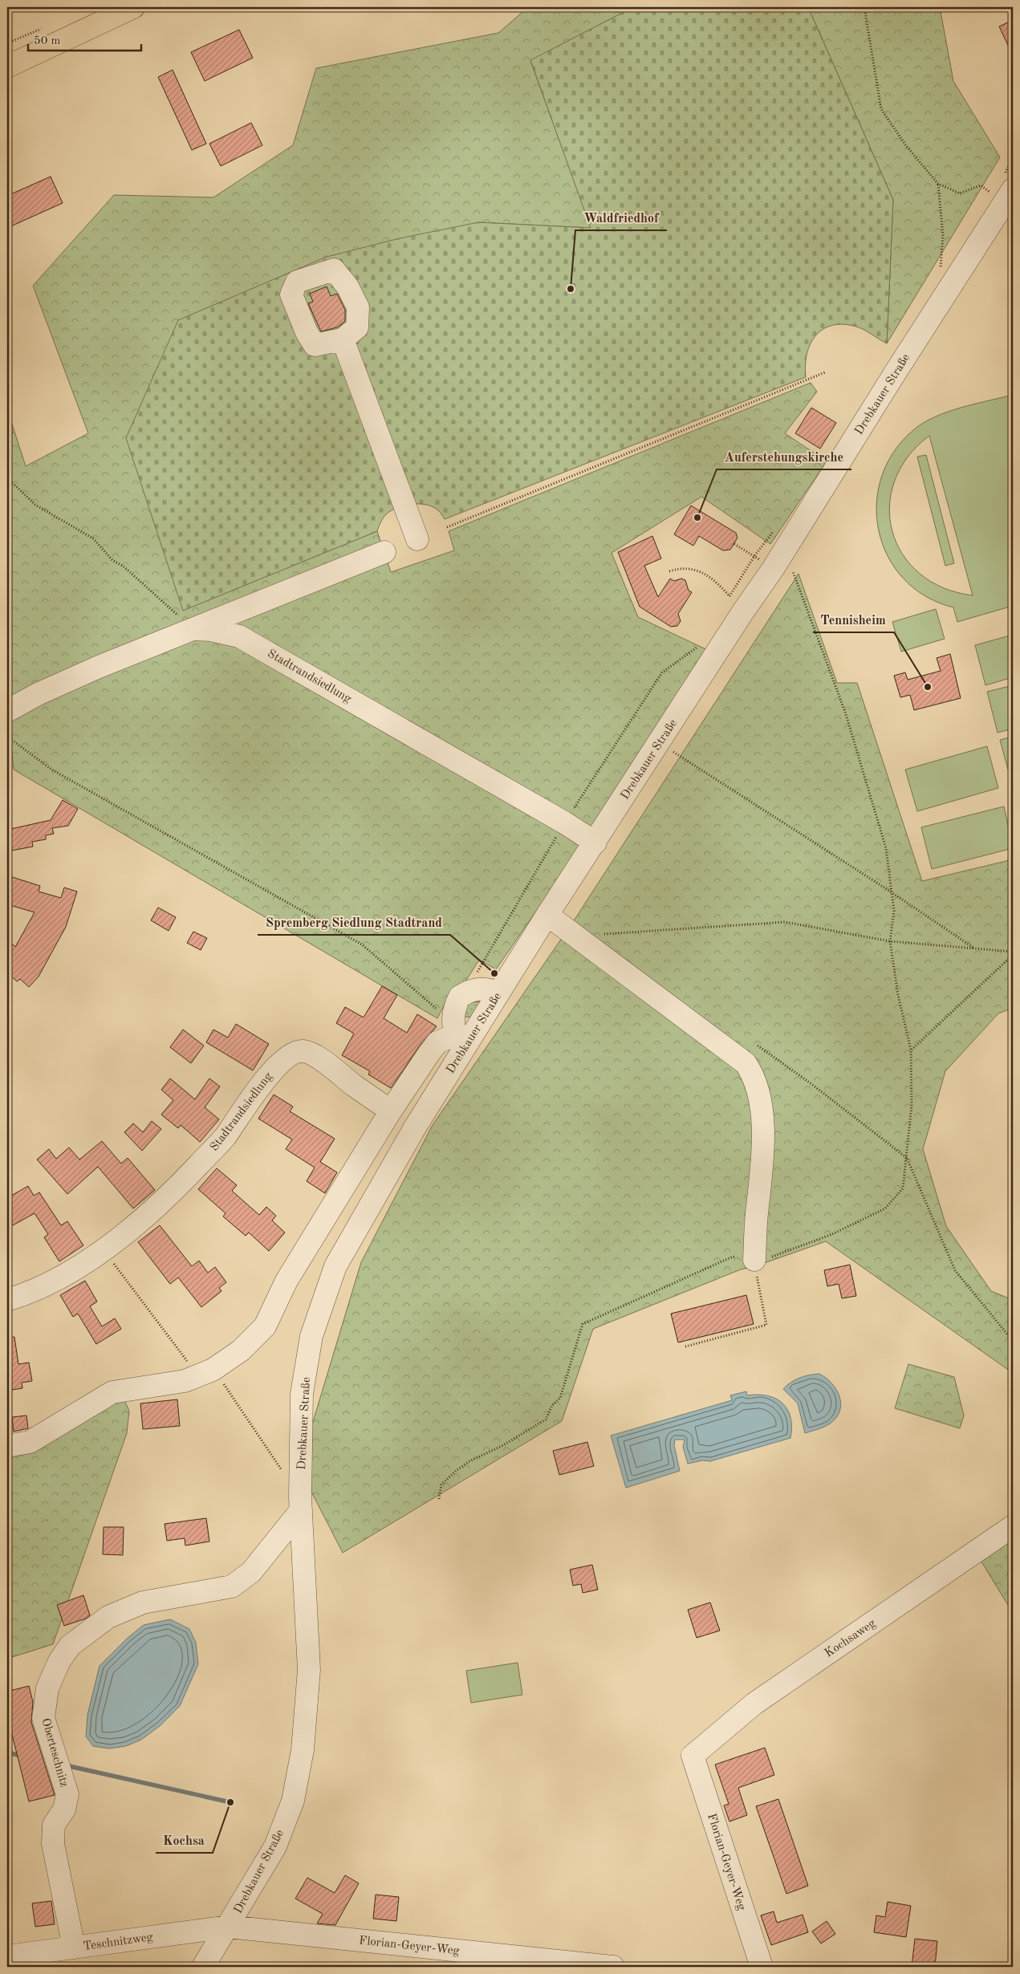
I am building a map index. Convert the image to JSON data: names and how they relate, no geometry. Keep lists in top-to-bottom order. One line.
{"streets":{"street":["Drebkauer Straße","Stadtrandsiedlung","Kochsaweg","Oberteschnitz","Florian-Geyer-Weg","Teschnitzweg"]},"crossings":[["Drebkauer Straße","Stadtrandsiedlung"],["Drebkauer Straße","Oberteschnitz"],["Drebkauer Straße","Florian-Geyer-Weg"],["Drebkauer Straße","Teschnitzweg"],["Kochsaweg","Florian-Geyer-Weg"],["Oberteschnitz","Teschnitzweg"],["Florian-Geyer-Weg","Teschnitzweg"]],"places":["Waldfriedhof","Auferstehungskirche","Tennisheim","Spremberg Siedlung Stadtrand","Kochsa"],"scale_bar":"50 m"}
